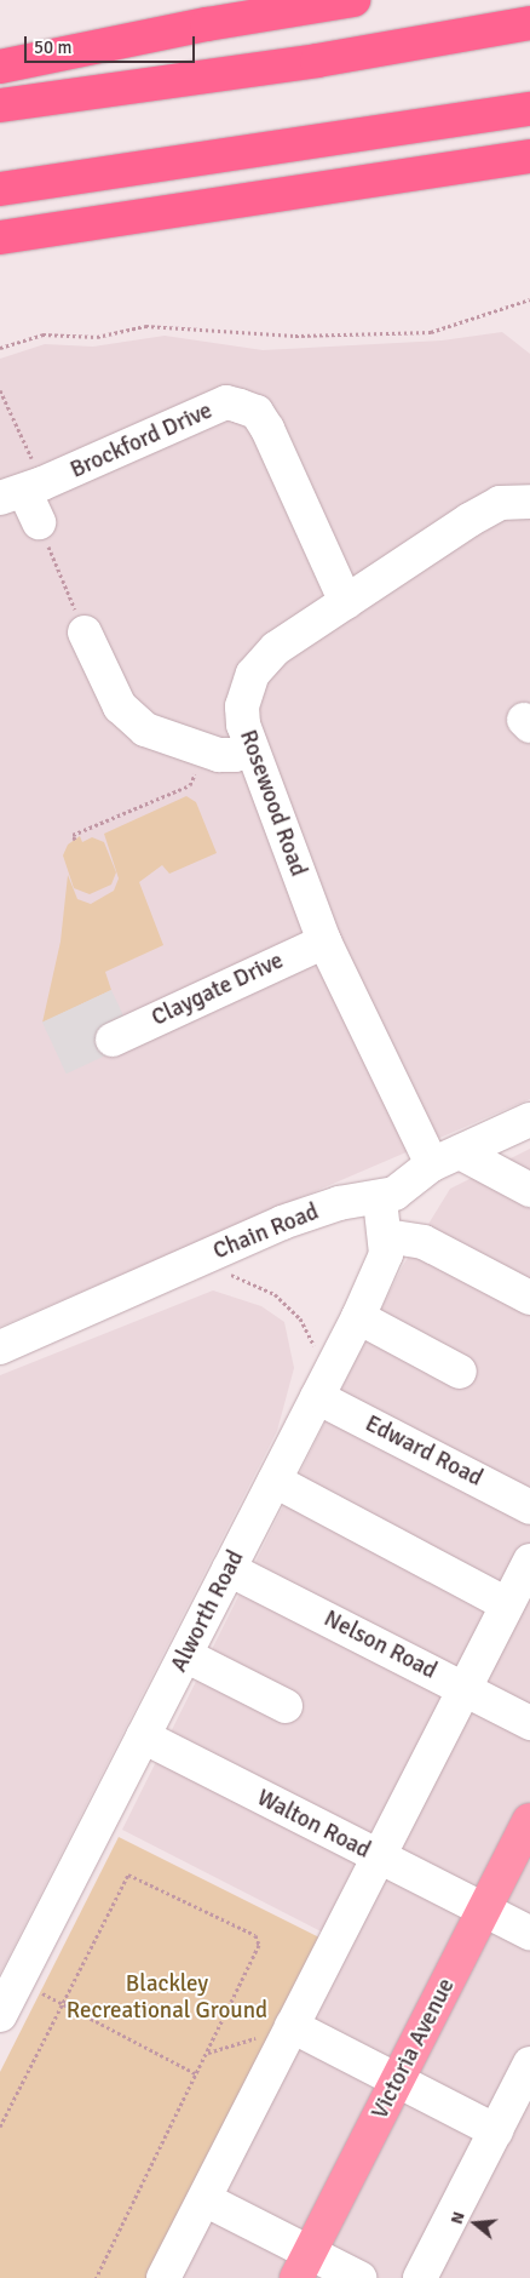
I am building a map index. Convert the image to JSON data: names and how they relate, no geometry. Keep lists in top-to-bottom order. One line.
{"streets":{"main road":["Victoria Avenue"],"street":["Brockford Drive","Rosewood Road","Claygate Drive","Chain Road","Edward Road","Alworth Road","Nelson Road","Walton Road"]},"crossings":[["Brockford Drive","Rosewood Road"],["Rosewood Road","Claygate Drive"],["Rosewood Road","Chain Road"],["Chain Road","Alworth Road"],["Edward Road","Alworth Road"],["Alworth Road","Nelson Road"],["Alworth Road","Walton Road"],["Walton Road","Victoria Avenue"]],"parks":["Blackley Recreational Ground"],"scale_bar":"50 m","north":"left"}
